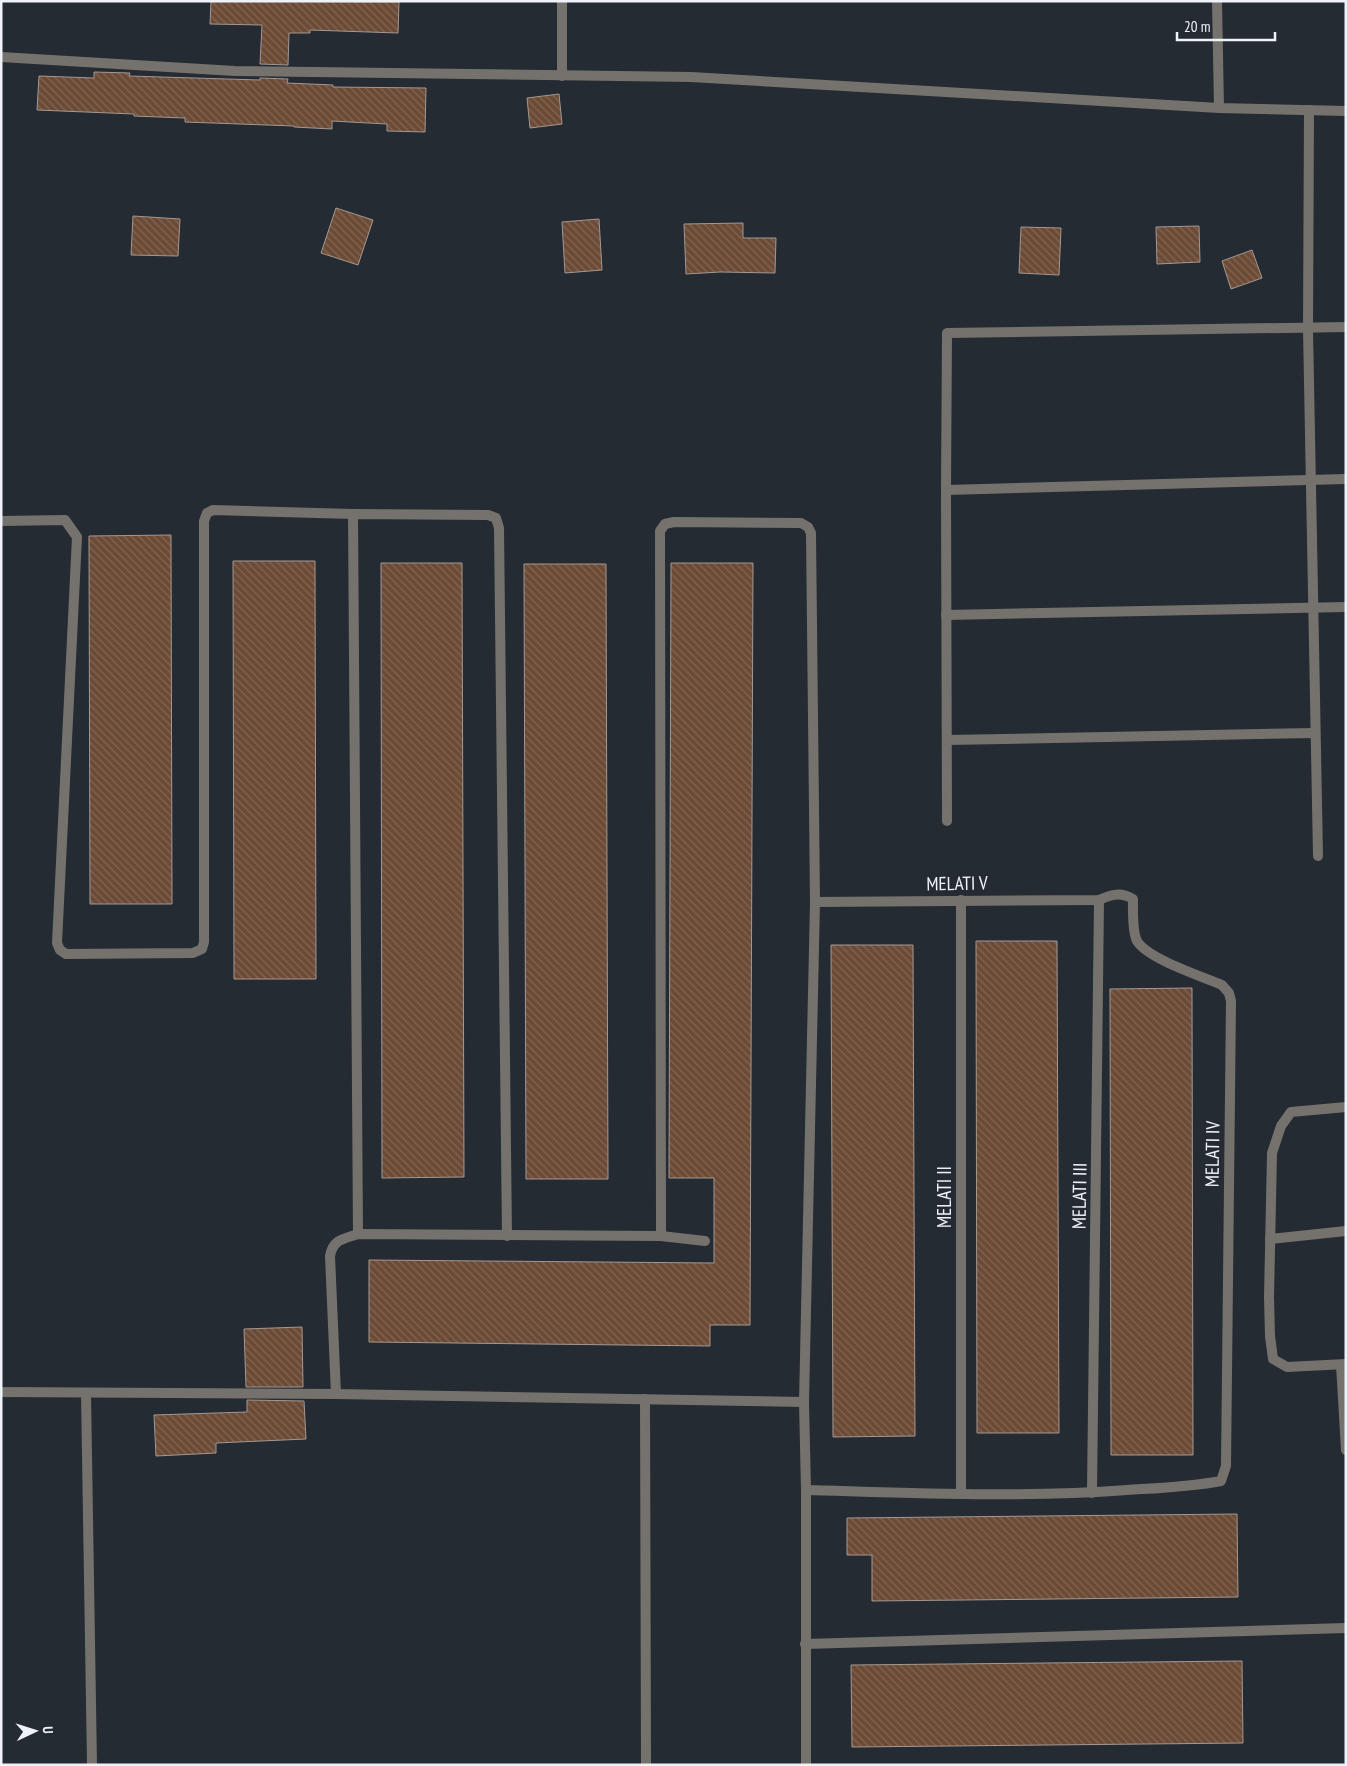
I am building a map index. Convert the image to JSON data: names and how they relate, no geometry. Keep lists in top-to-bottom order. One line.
{"streets":{"street":["MELATI V","MELATI IV","MELATI III","MELATI II"]},"crossings":[["MELATI V","MELATI IV"],["MELATI V","MELATI III"],["MELATI V","MELATI II"],["MELATI IV","MELATI III"]],"scale_bar":"20 m","north":"right"}
